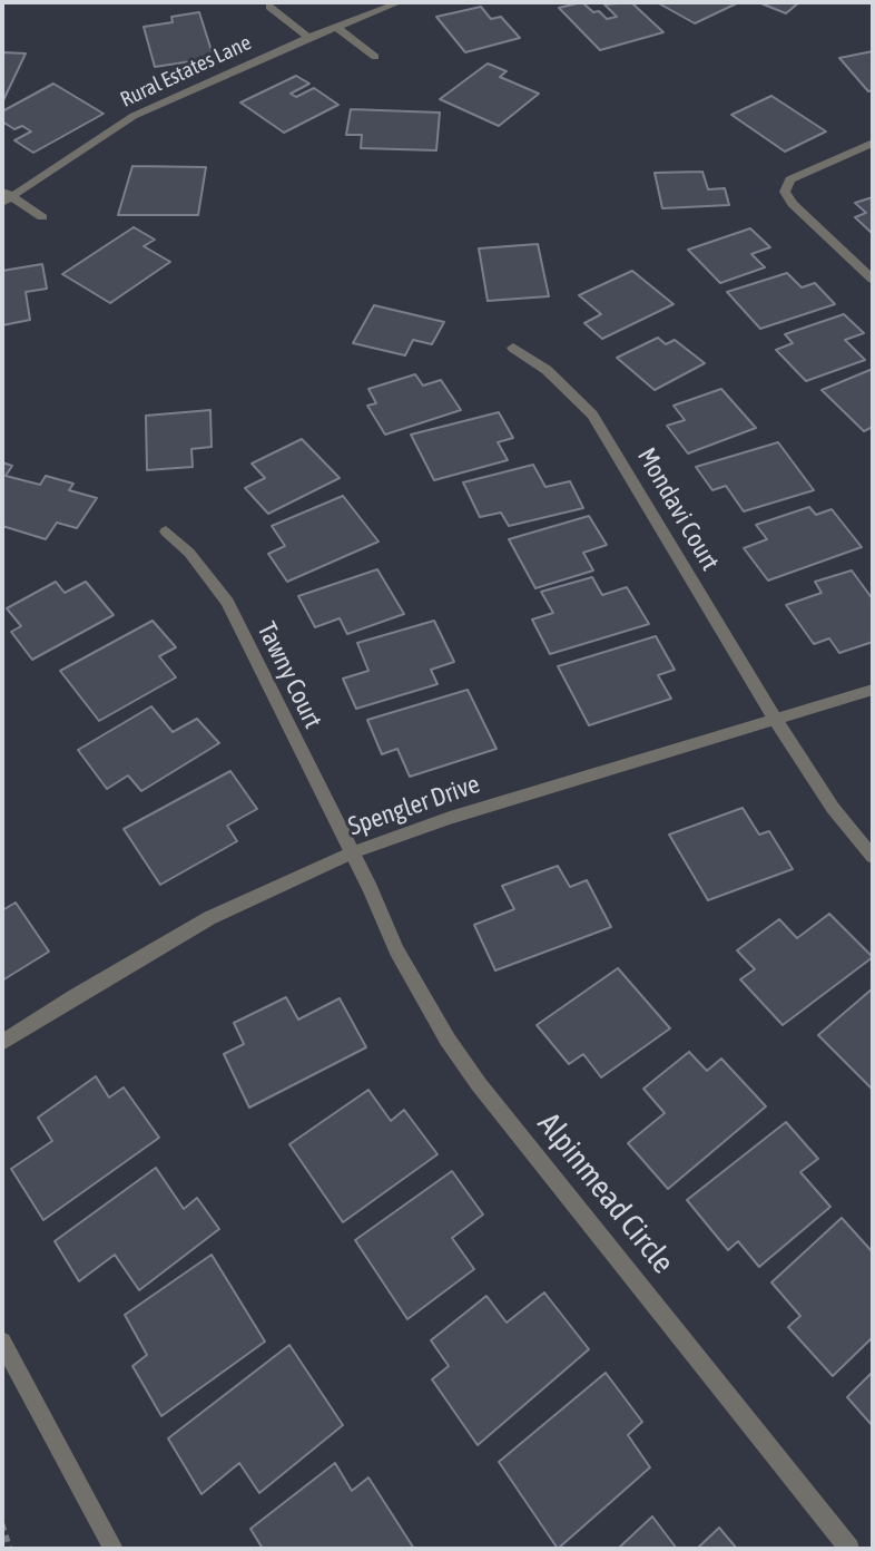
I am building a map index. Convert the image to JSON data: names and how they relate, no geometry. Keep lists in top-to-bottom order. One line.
{"streets":{"street":["Rural Estates Lane","Mondavi Court","Tawny Court","Spengler Drive","Alpinmead Circle"]},"crossings":[["Mondavi Court","Spengler Drive"],["Tawny Court","Spengler Drive"],["Tawny Court","Alpinmead Circle"],["Spengler Drive","Alpinmead Circle"]]}
